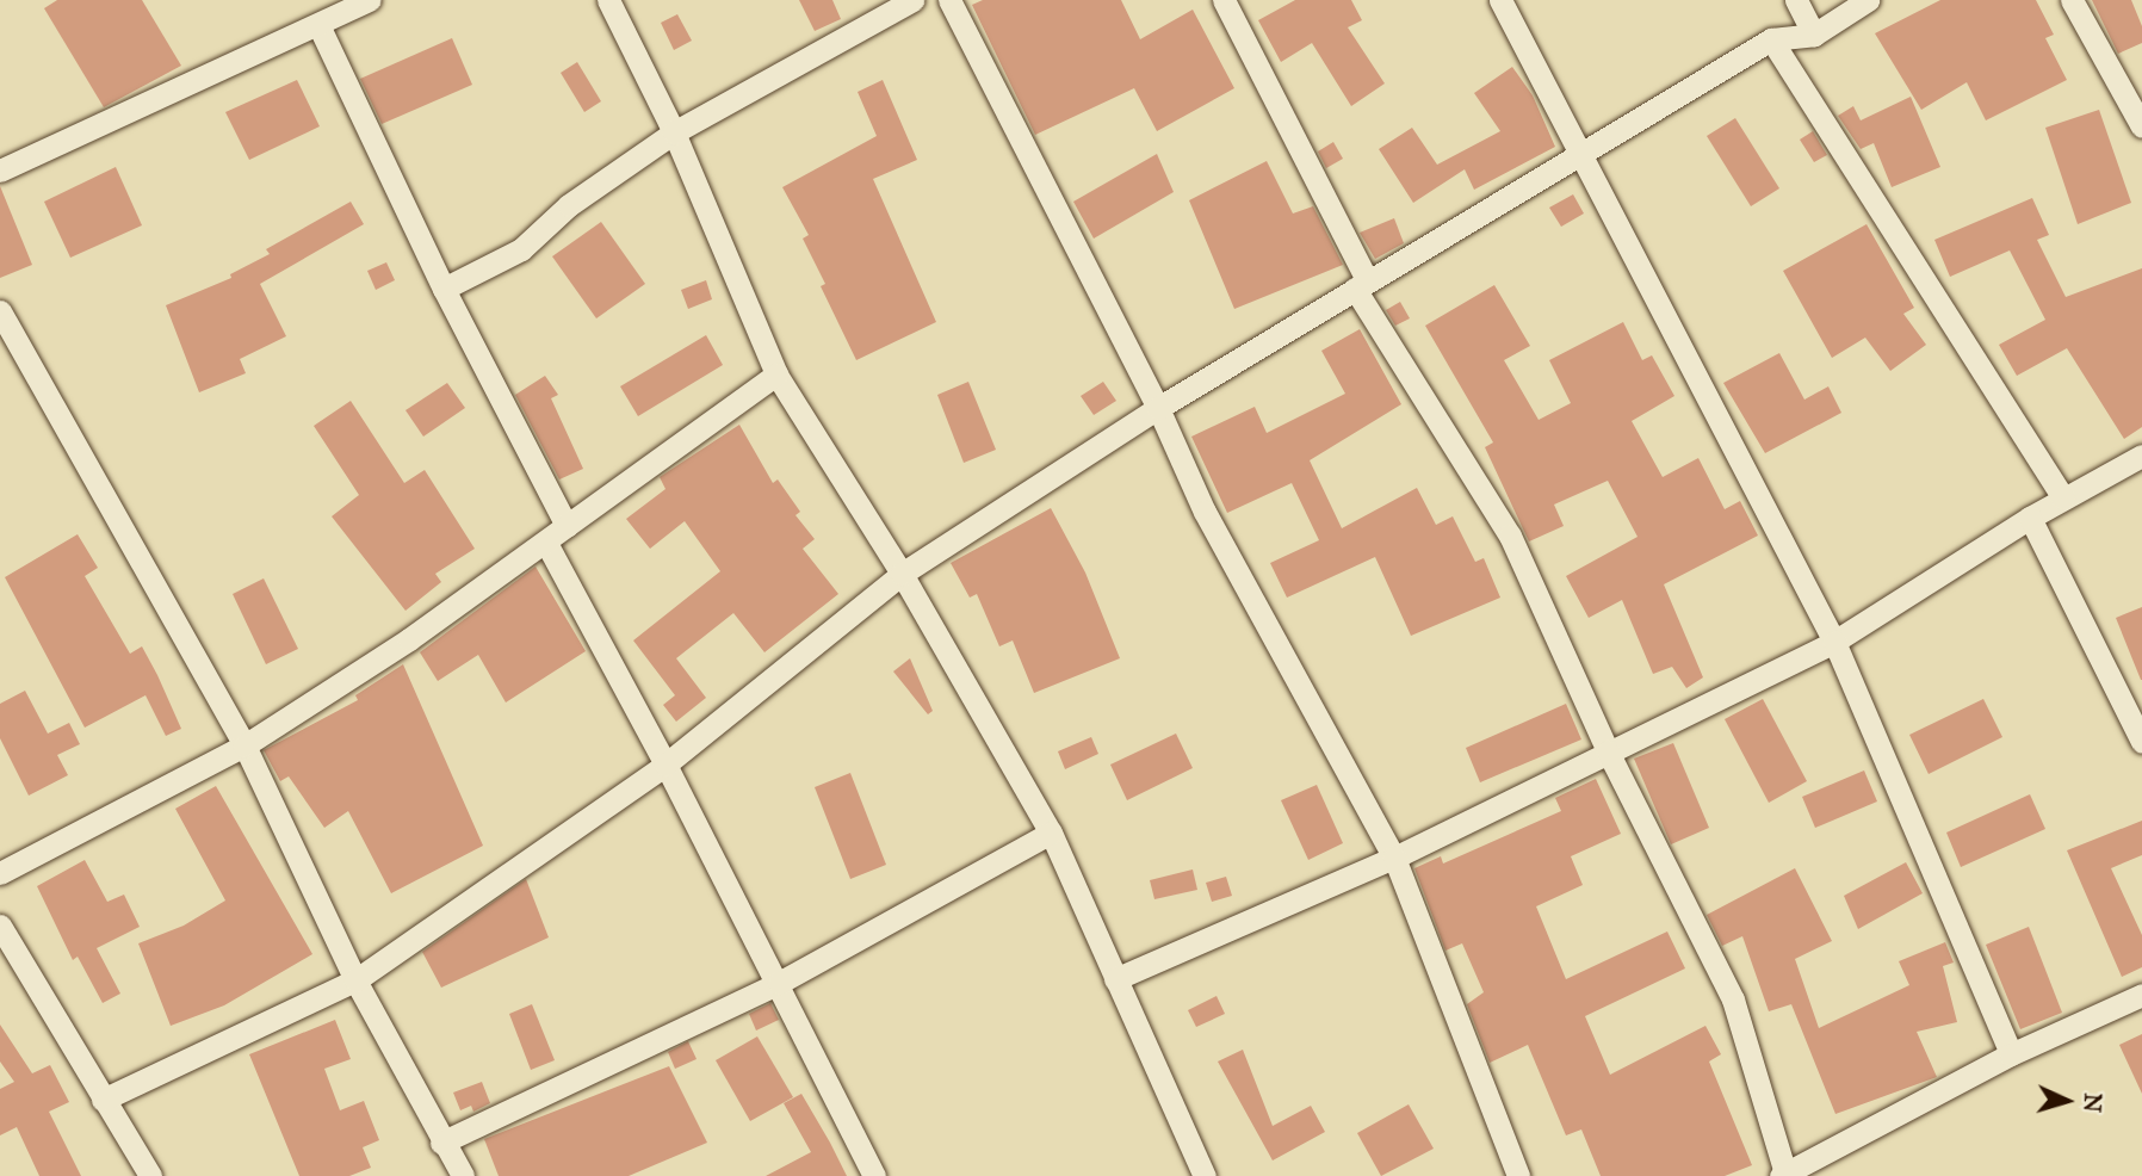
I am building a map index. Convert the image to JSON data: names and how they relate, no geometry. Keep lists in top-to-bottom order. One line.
{"north":"right"}
